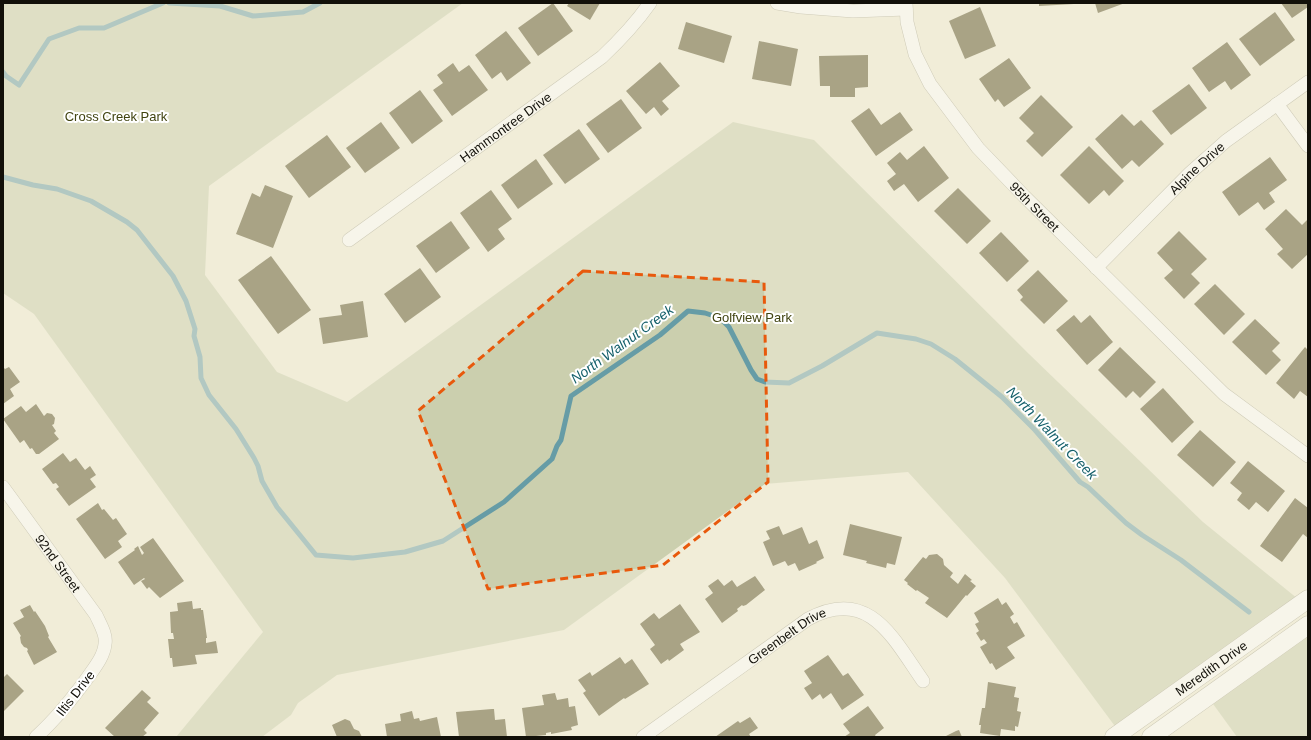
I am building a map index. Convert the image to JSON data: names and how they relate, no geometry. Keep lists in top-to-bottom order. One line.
{"streets":{"main road":["Meredith Drive"],"street":["Hammontree Drive","Alpine Drive","95th Street","92nd Street","Greenbelt Drive","Iltis Drive"]},"crossings":[["Alpine Drive","95th Street"],["92nd Street","Iltis Drive"]],"water":["North Walnut Creek"],"parks":["Cross Creek Park","Golfview Park"]}
